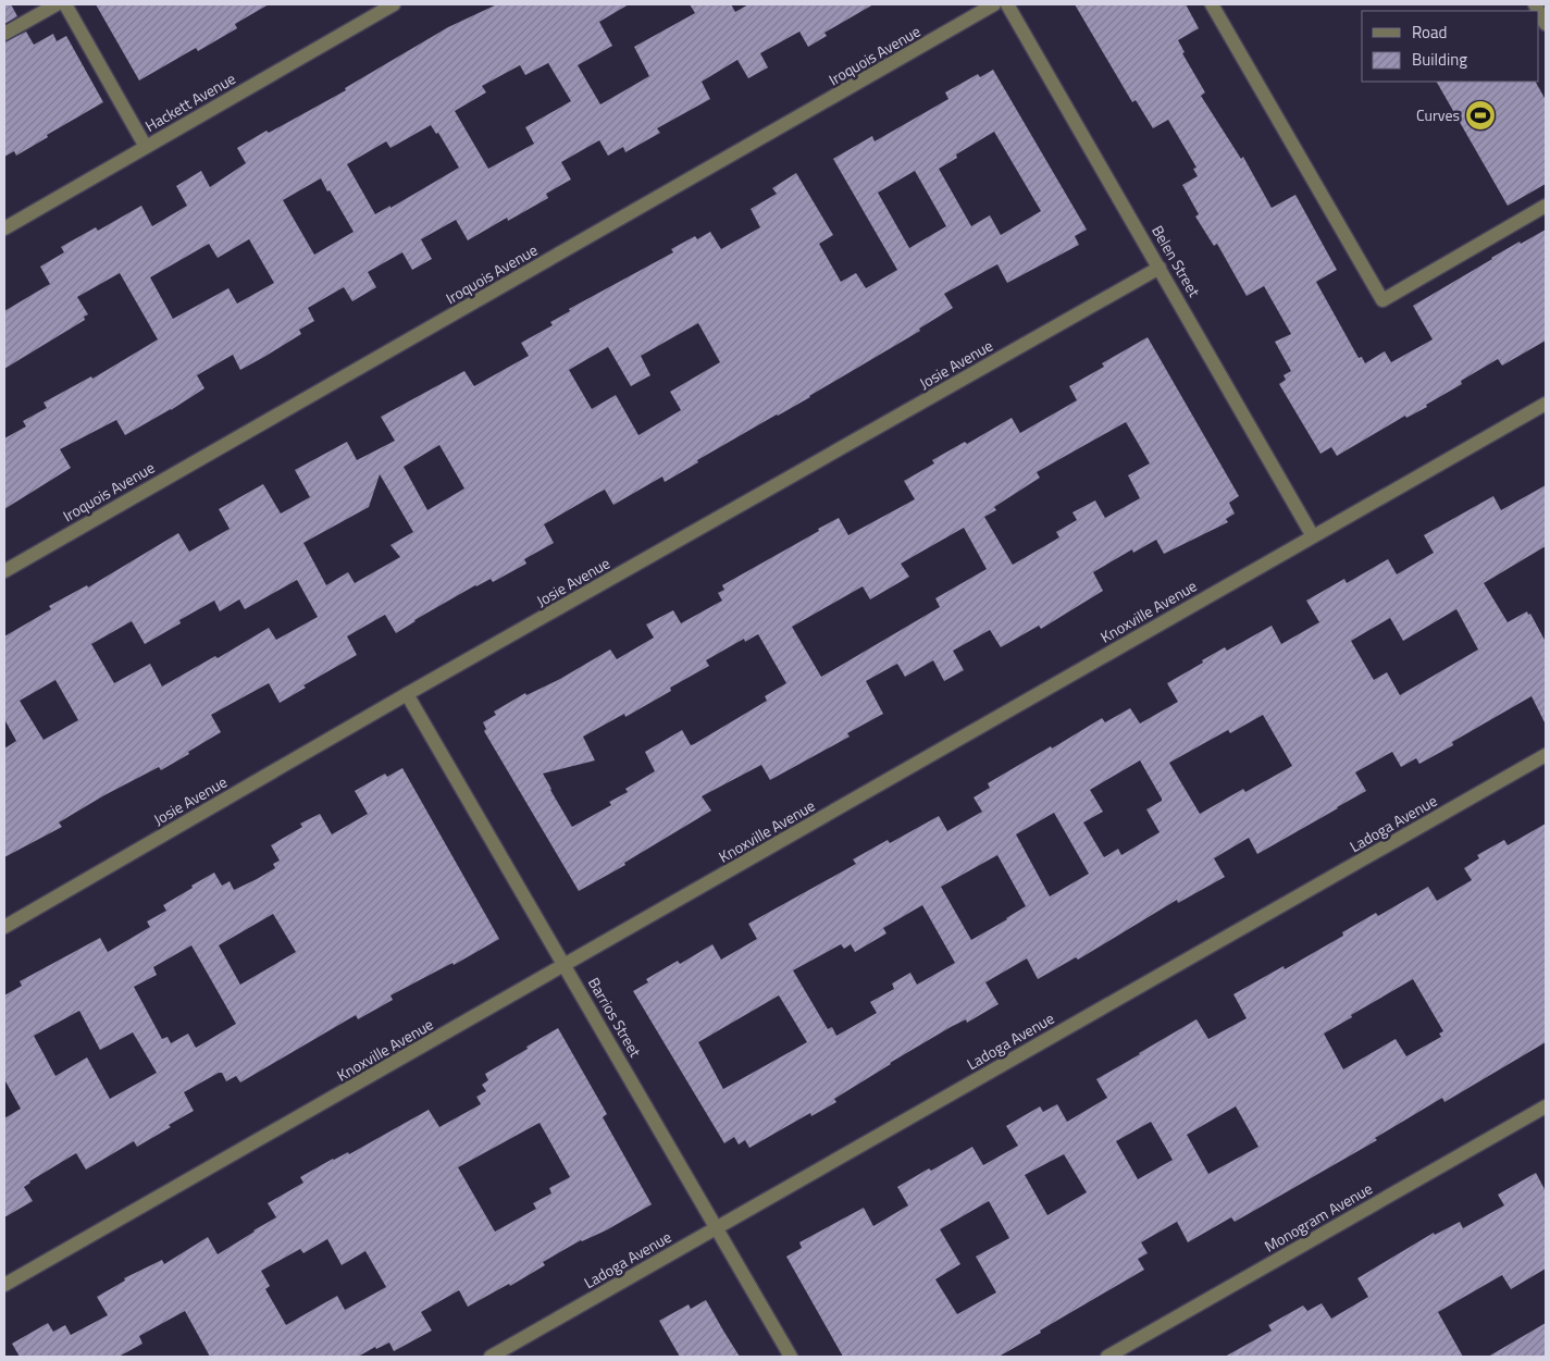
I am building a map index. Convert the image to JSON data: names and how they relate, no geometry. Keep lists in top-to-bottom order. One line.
{"streets":{"street":["Iroquois Avenue","Hackett Avenue","Belen Street","Josie Avenue","Knoxville Avenue","Ladoga Avenue","Barrios Street","Monogram Avenue"]},"crossings":[["Belen Street","Josie Avenue"],["Belen Street","Knoxville Avenue"],["Josie Avenue","Barrios Street"],["Knoxville Avenue","Barrios Street"],["Ladoga Avenue","Barrios Street"]],"places":{"sports":["Curves"]},"legend":["Road","Building"]}
